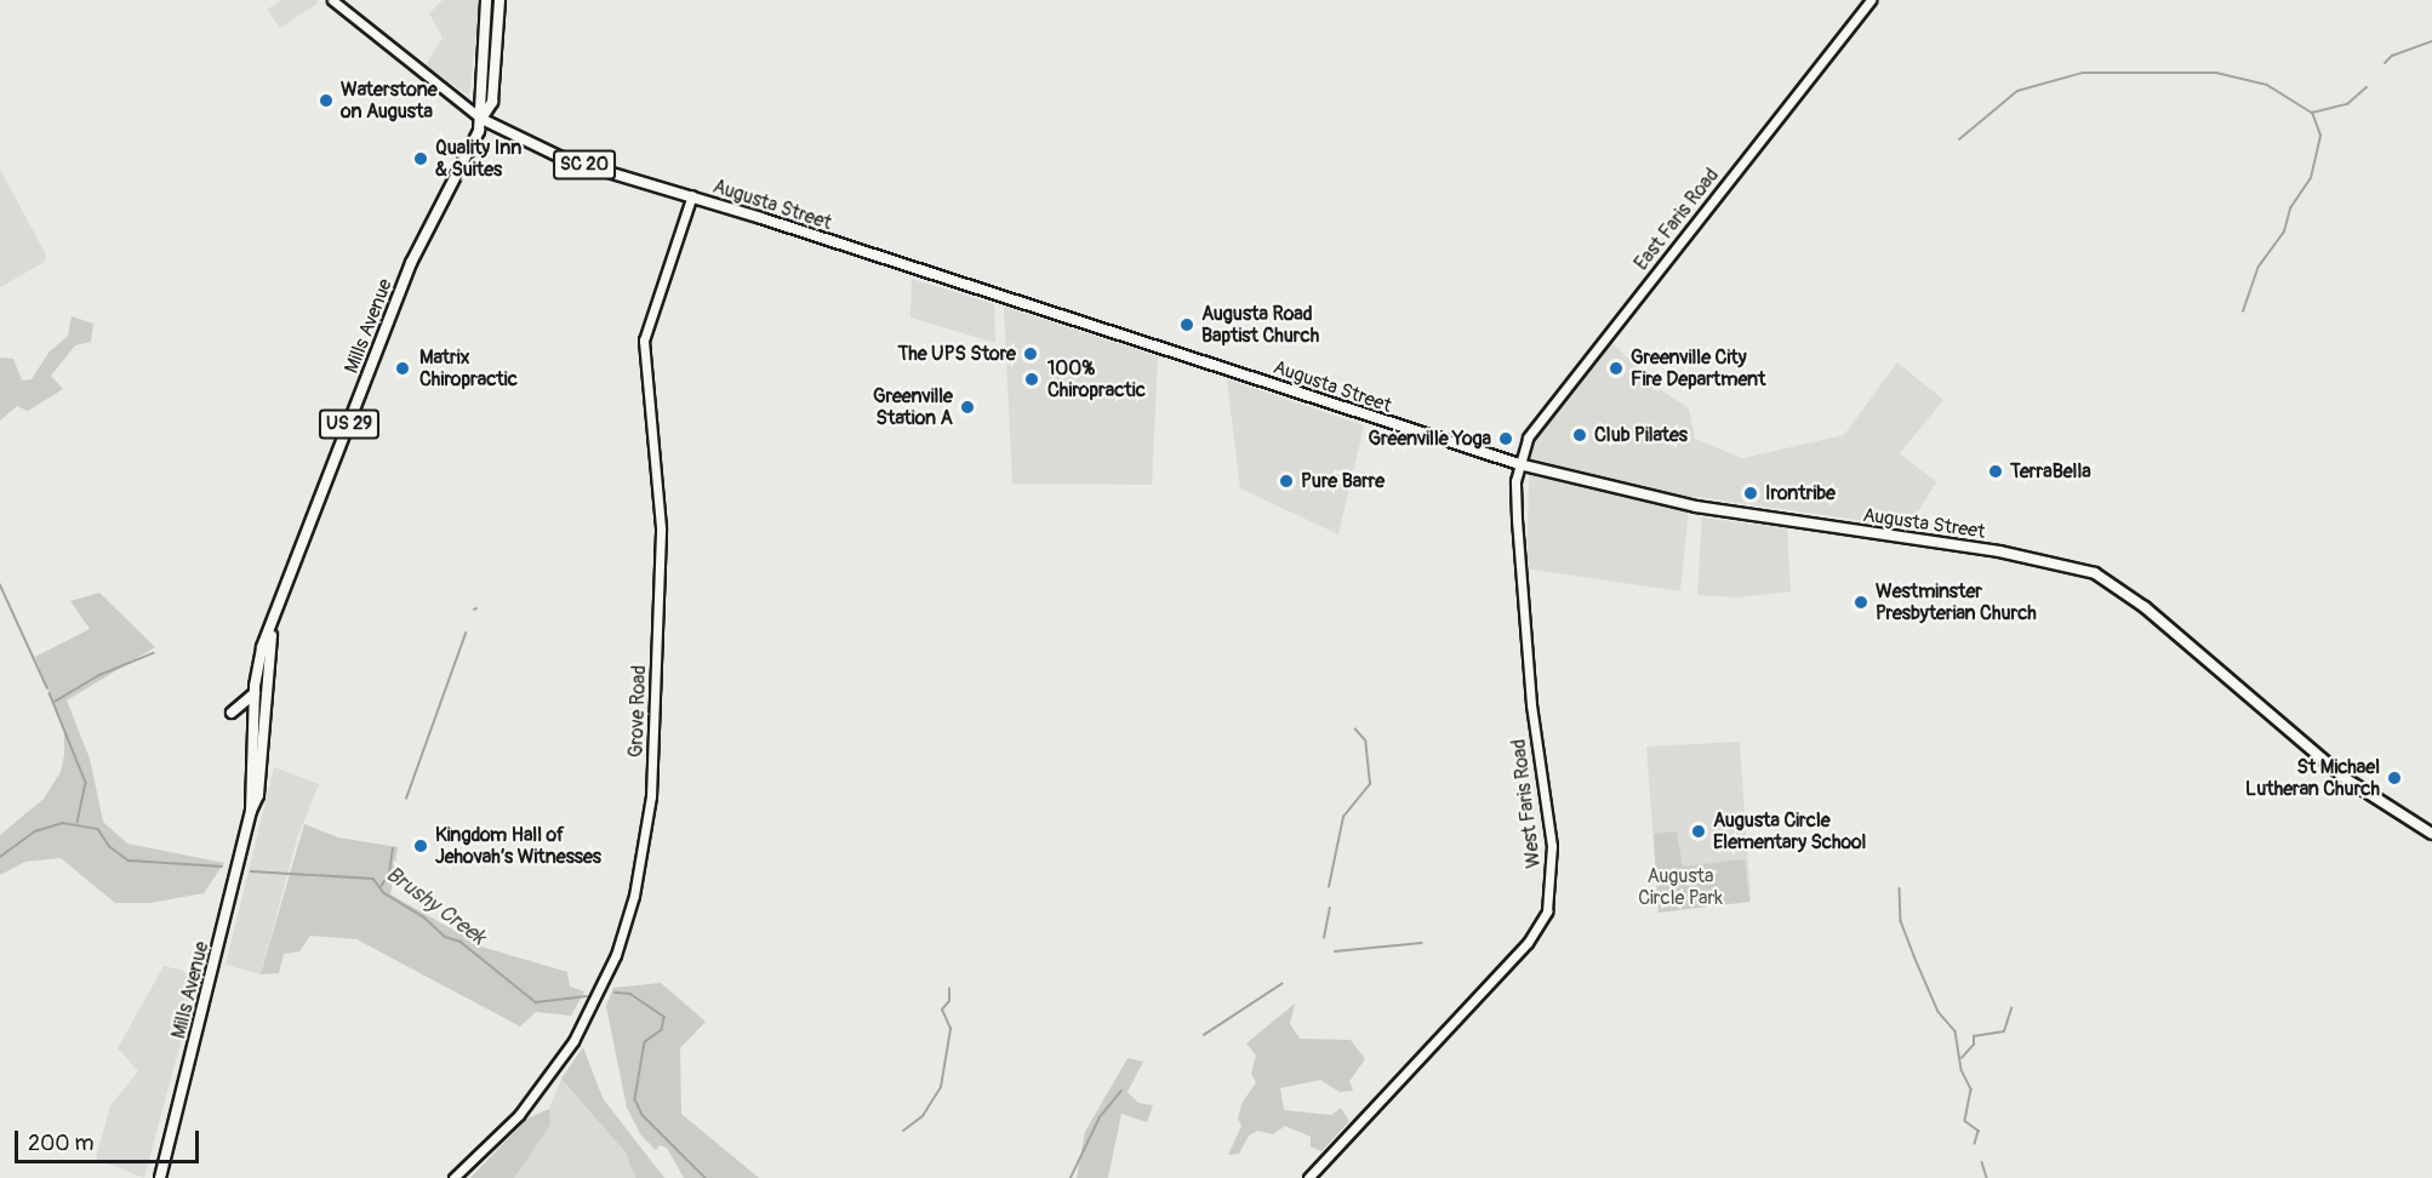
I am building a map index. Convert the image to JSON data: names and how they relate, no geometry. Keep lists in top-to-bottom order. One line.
{"streets":{"main road":["SC 20","Augusta Street","East Faris Road","Mills Avenue","US 29","Grove Road","West Faris Road"]},"crossings":[["Augusta Street","East Faris Road"],["Augusta Street","Mills Avenue"],["Augusta Street","US 29"],["Augusta Street","Grove Road"],["Augusta Street","West Faris Road"],["East Faris Road","West Faris Road"],["Mills Avenue","US 29"]],"water":["Brushy Creek"],"parks":["Augusta Circle Park"],"places":["Waterstone on Augusta","Quality Inn & Suites","Augusta Road Baptist Church","The UPS Store","Matrix Chiropractic","Greenville City Fire Department","100% Chiropractic","Greenville Station A","Club Pilates","Greenville Yoga","TerraBella","Pure Barre","Irontribe","Westminster Presbyterian Church","St Michael Lutheran Church","Augusta Circle Elementary School","Kingdom Hall of Jehovah’s Witnesses"],"scale_bar":"200 m"}
